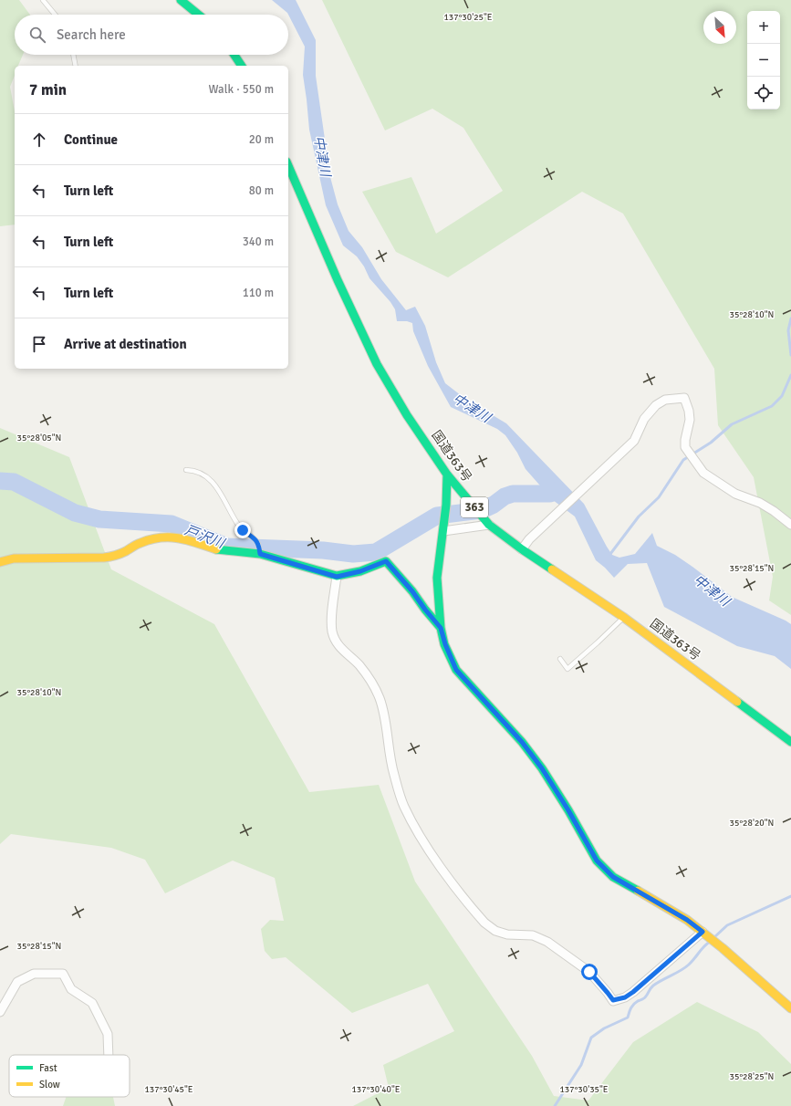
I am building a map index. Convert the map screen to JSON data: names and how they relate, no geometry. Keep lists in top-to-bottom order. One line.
{"streets":{"main road":["国道363号","363"]},"water":["中津川","戸沢川"],"legend":["Fast","Slow"],"north":"bottom right","page":{"map_buttons":["+","−"],"search":"Search here","heading":["7 min","Walk · 550 m"],"list":[["Continue","20 m"],["Turn left","80 m"],["Turn left","340 m"],["Turn left","110 m"],"Arrive at destination"]},"coordinates":["137°30'25\"E","35°28'10\"N","35°28'05\"N","35°28'15\"N","35°28'20\"N","35°28'25\"N","137°30'45\"E","137°30'40\"E","137°30'35\"E"]}
